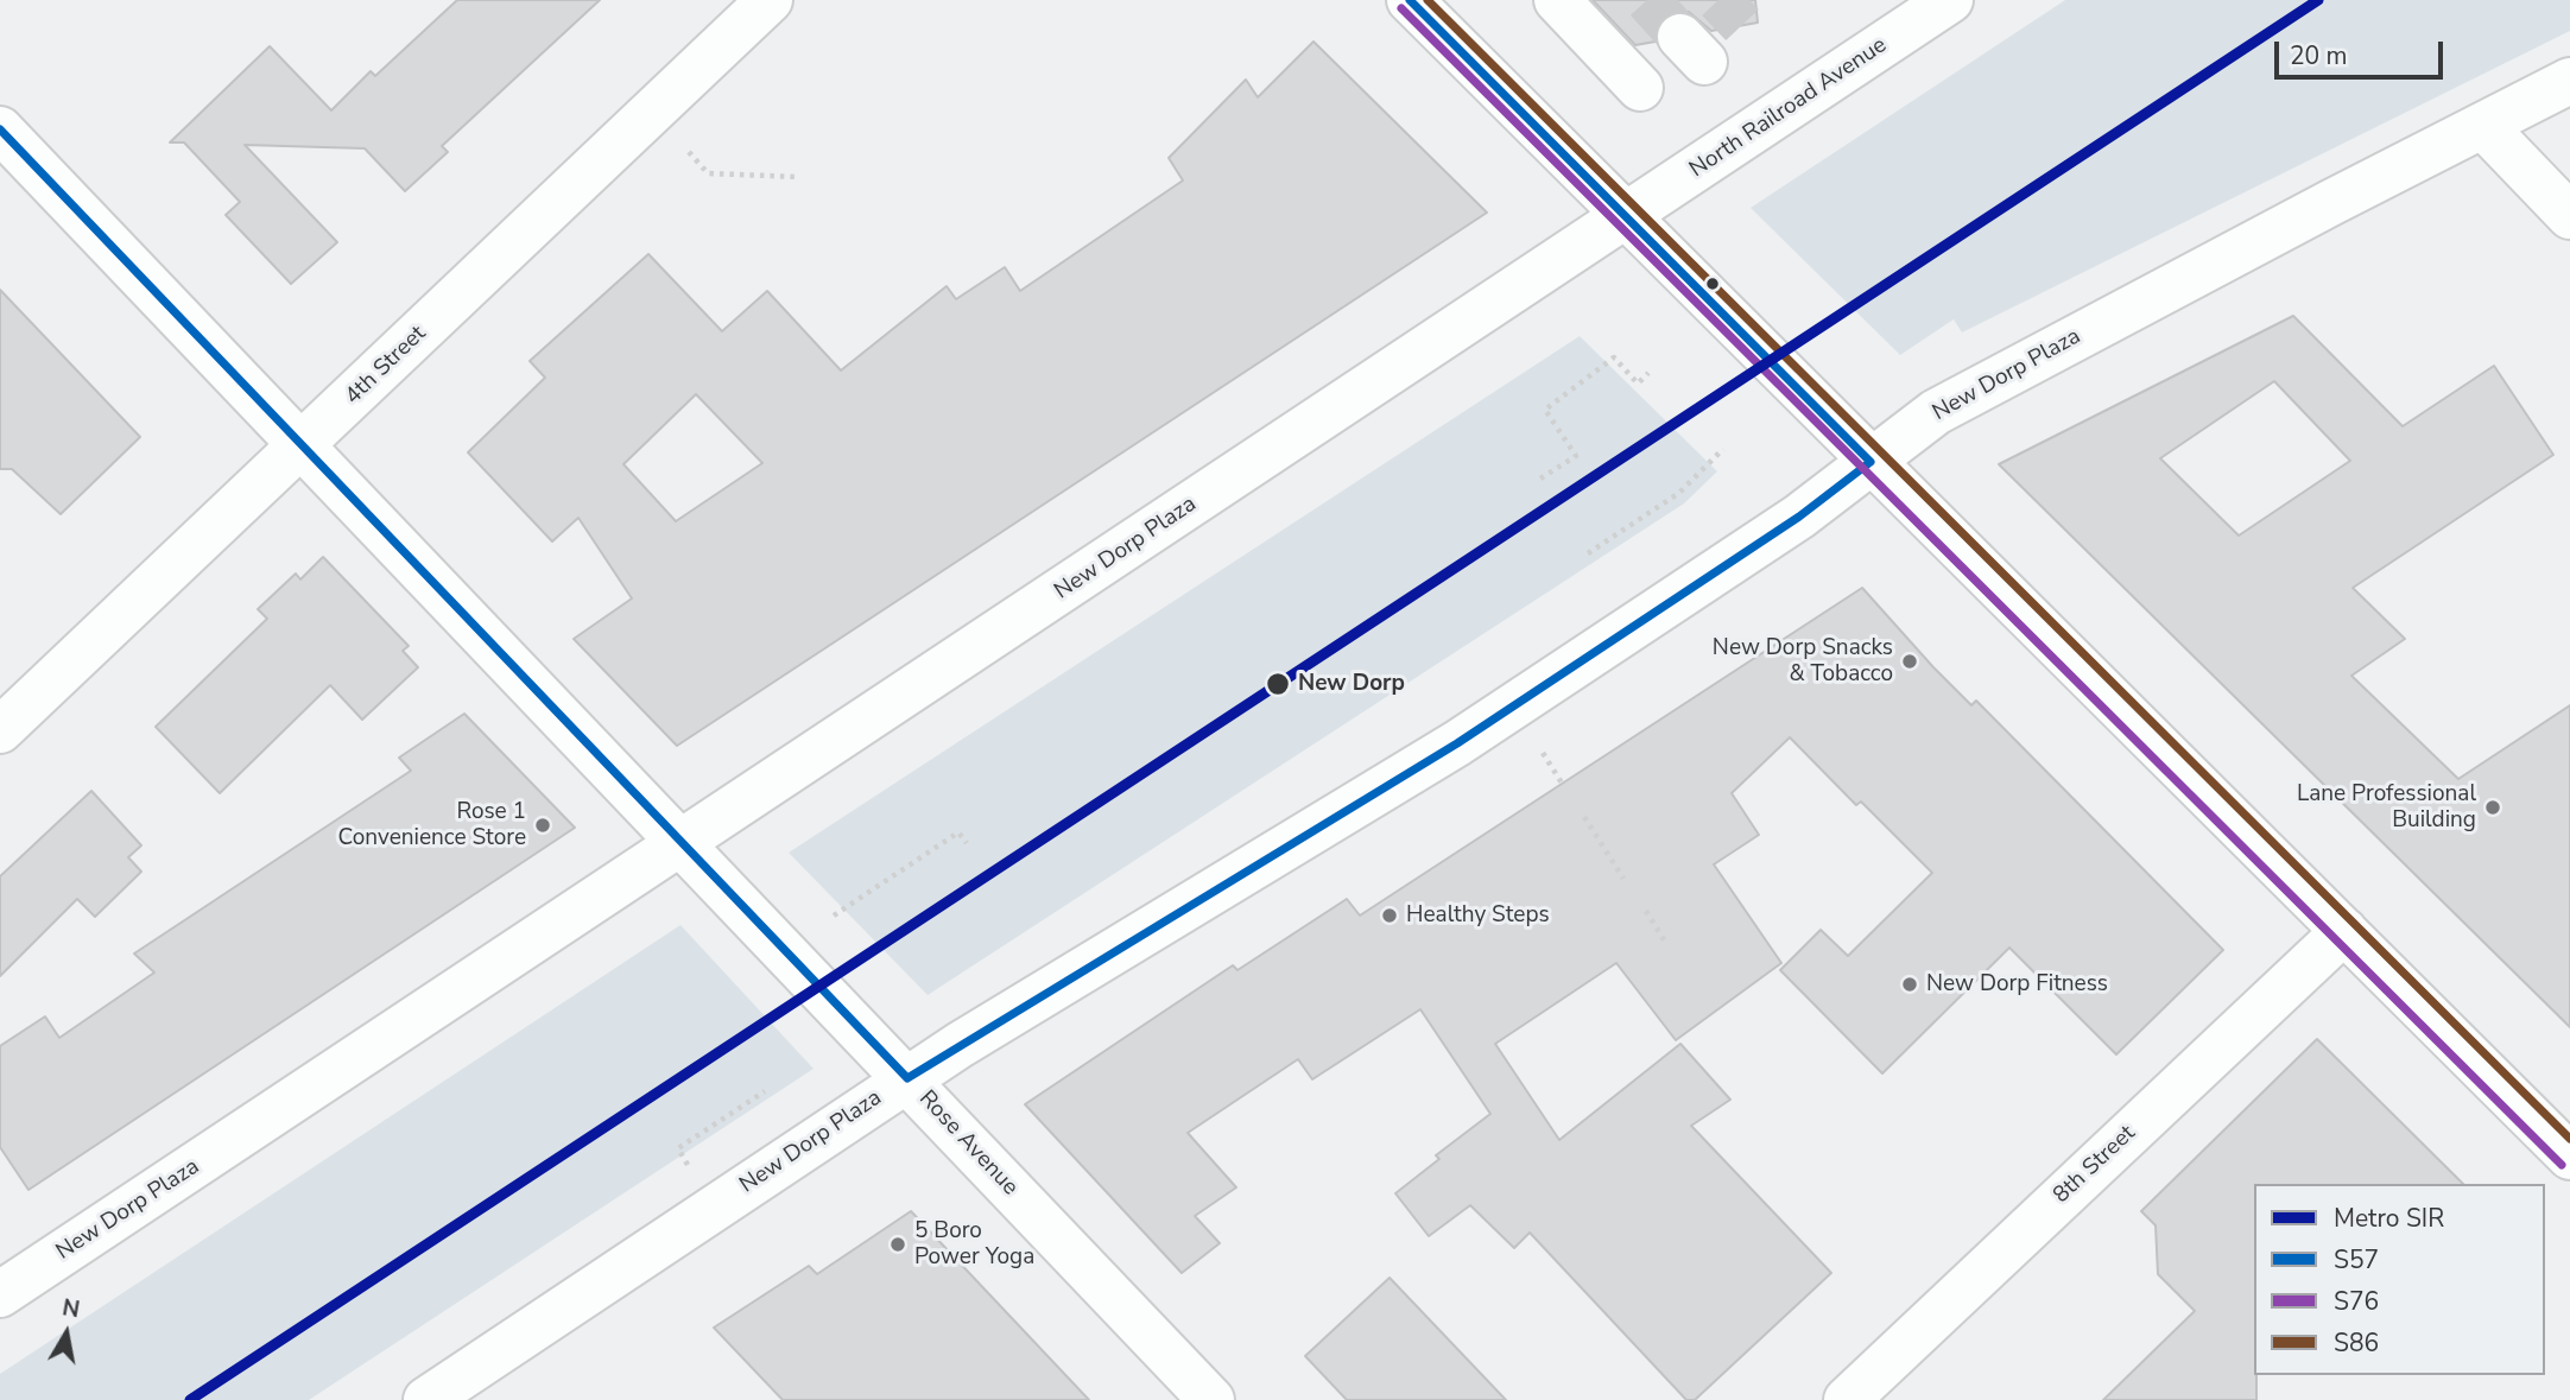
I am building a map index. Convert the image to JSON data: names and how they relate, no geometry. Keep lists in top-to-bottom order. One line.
{"streets":{"street":["North Railroad Avenue","4th Street","New Dorp Plaza","Rose Avenue","8th Street"]},"crossings":[["North Railroad Avenue","New Dorp Plaza"],["4th Street","Rose Avenue"],["New Dorp Plaza","Rose Avenue"]],"places":["New Dorp Snacks & Tobacco","New Dorp","Lane Professional Building","Rose 1 Convenience Store","Healthy Steps","New Dorp Fitness","5 Boro Power Yoga"],"lines":["metro line SIR","transit line S57","transit line S86","transit line S76"],"legend":["Metro SIR","S57","S76","S86"],"scale_bar":"20 m","north":"top"}
